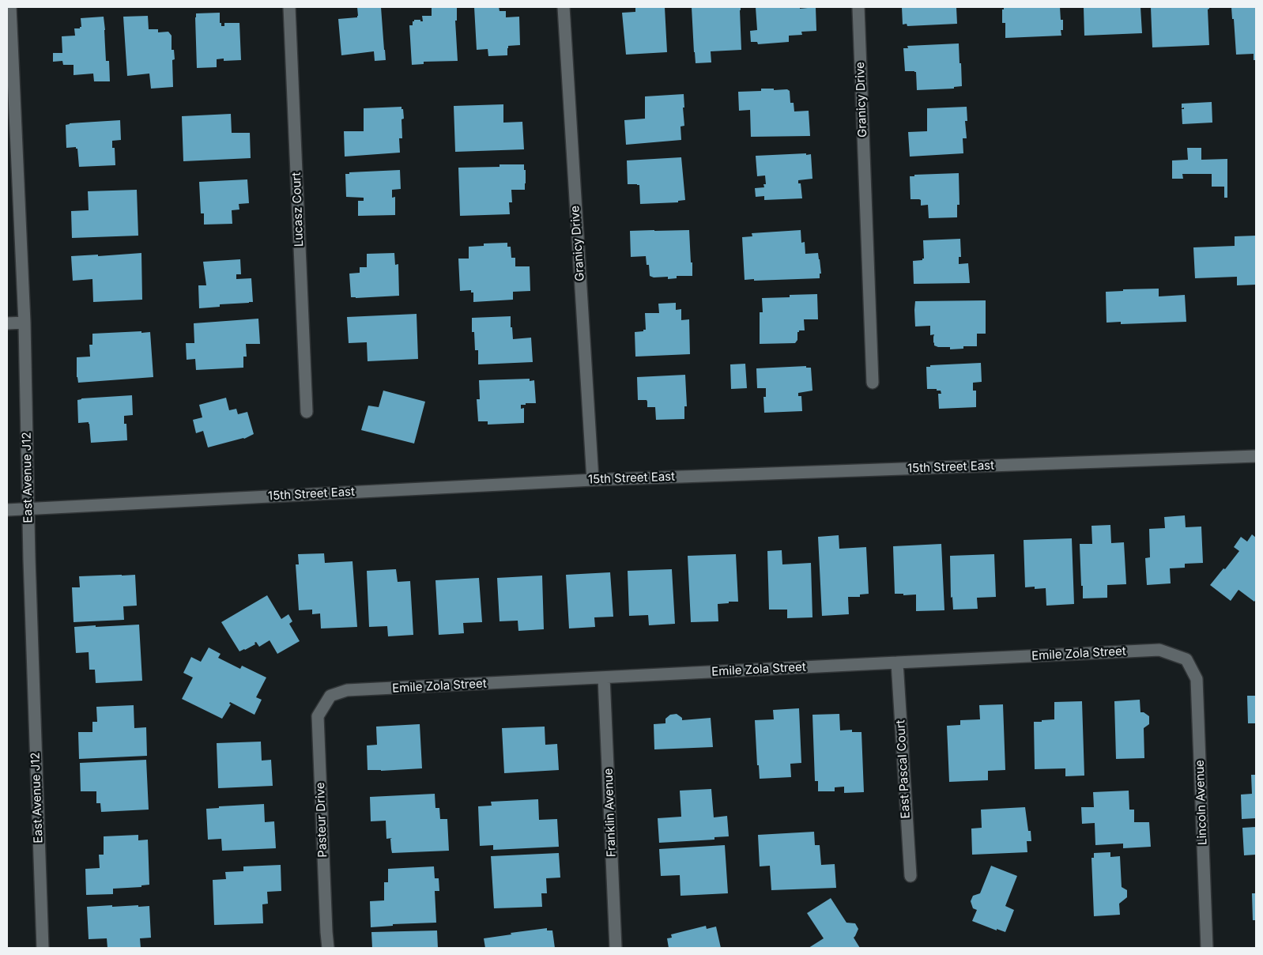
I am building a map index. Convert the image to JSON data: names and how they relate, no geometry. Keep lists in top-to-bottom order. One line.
{"streets":{"street":["Granicy Drive","Lucasz Court","15th Street East","East Avenue J12","Emile Zola Street","East Pascal Court","Lincoln Avenue","Franklin Avenue","Pasteur Drive"]},"crossings":[["Granicy Drive","15th Street East"],["15th Street East","East Avenue J12"],["Emile Zola Street","East Pascal Court"],["Emile Zola Street","Lincoln Avenue"],["Emile Zola Street","Franklin Avenue"],["Emile Zola Street","Pasteur Drive"]]}
